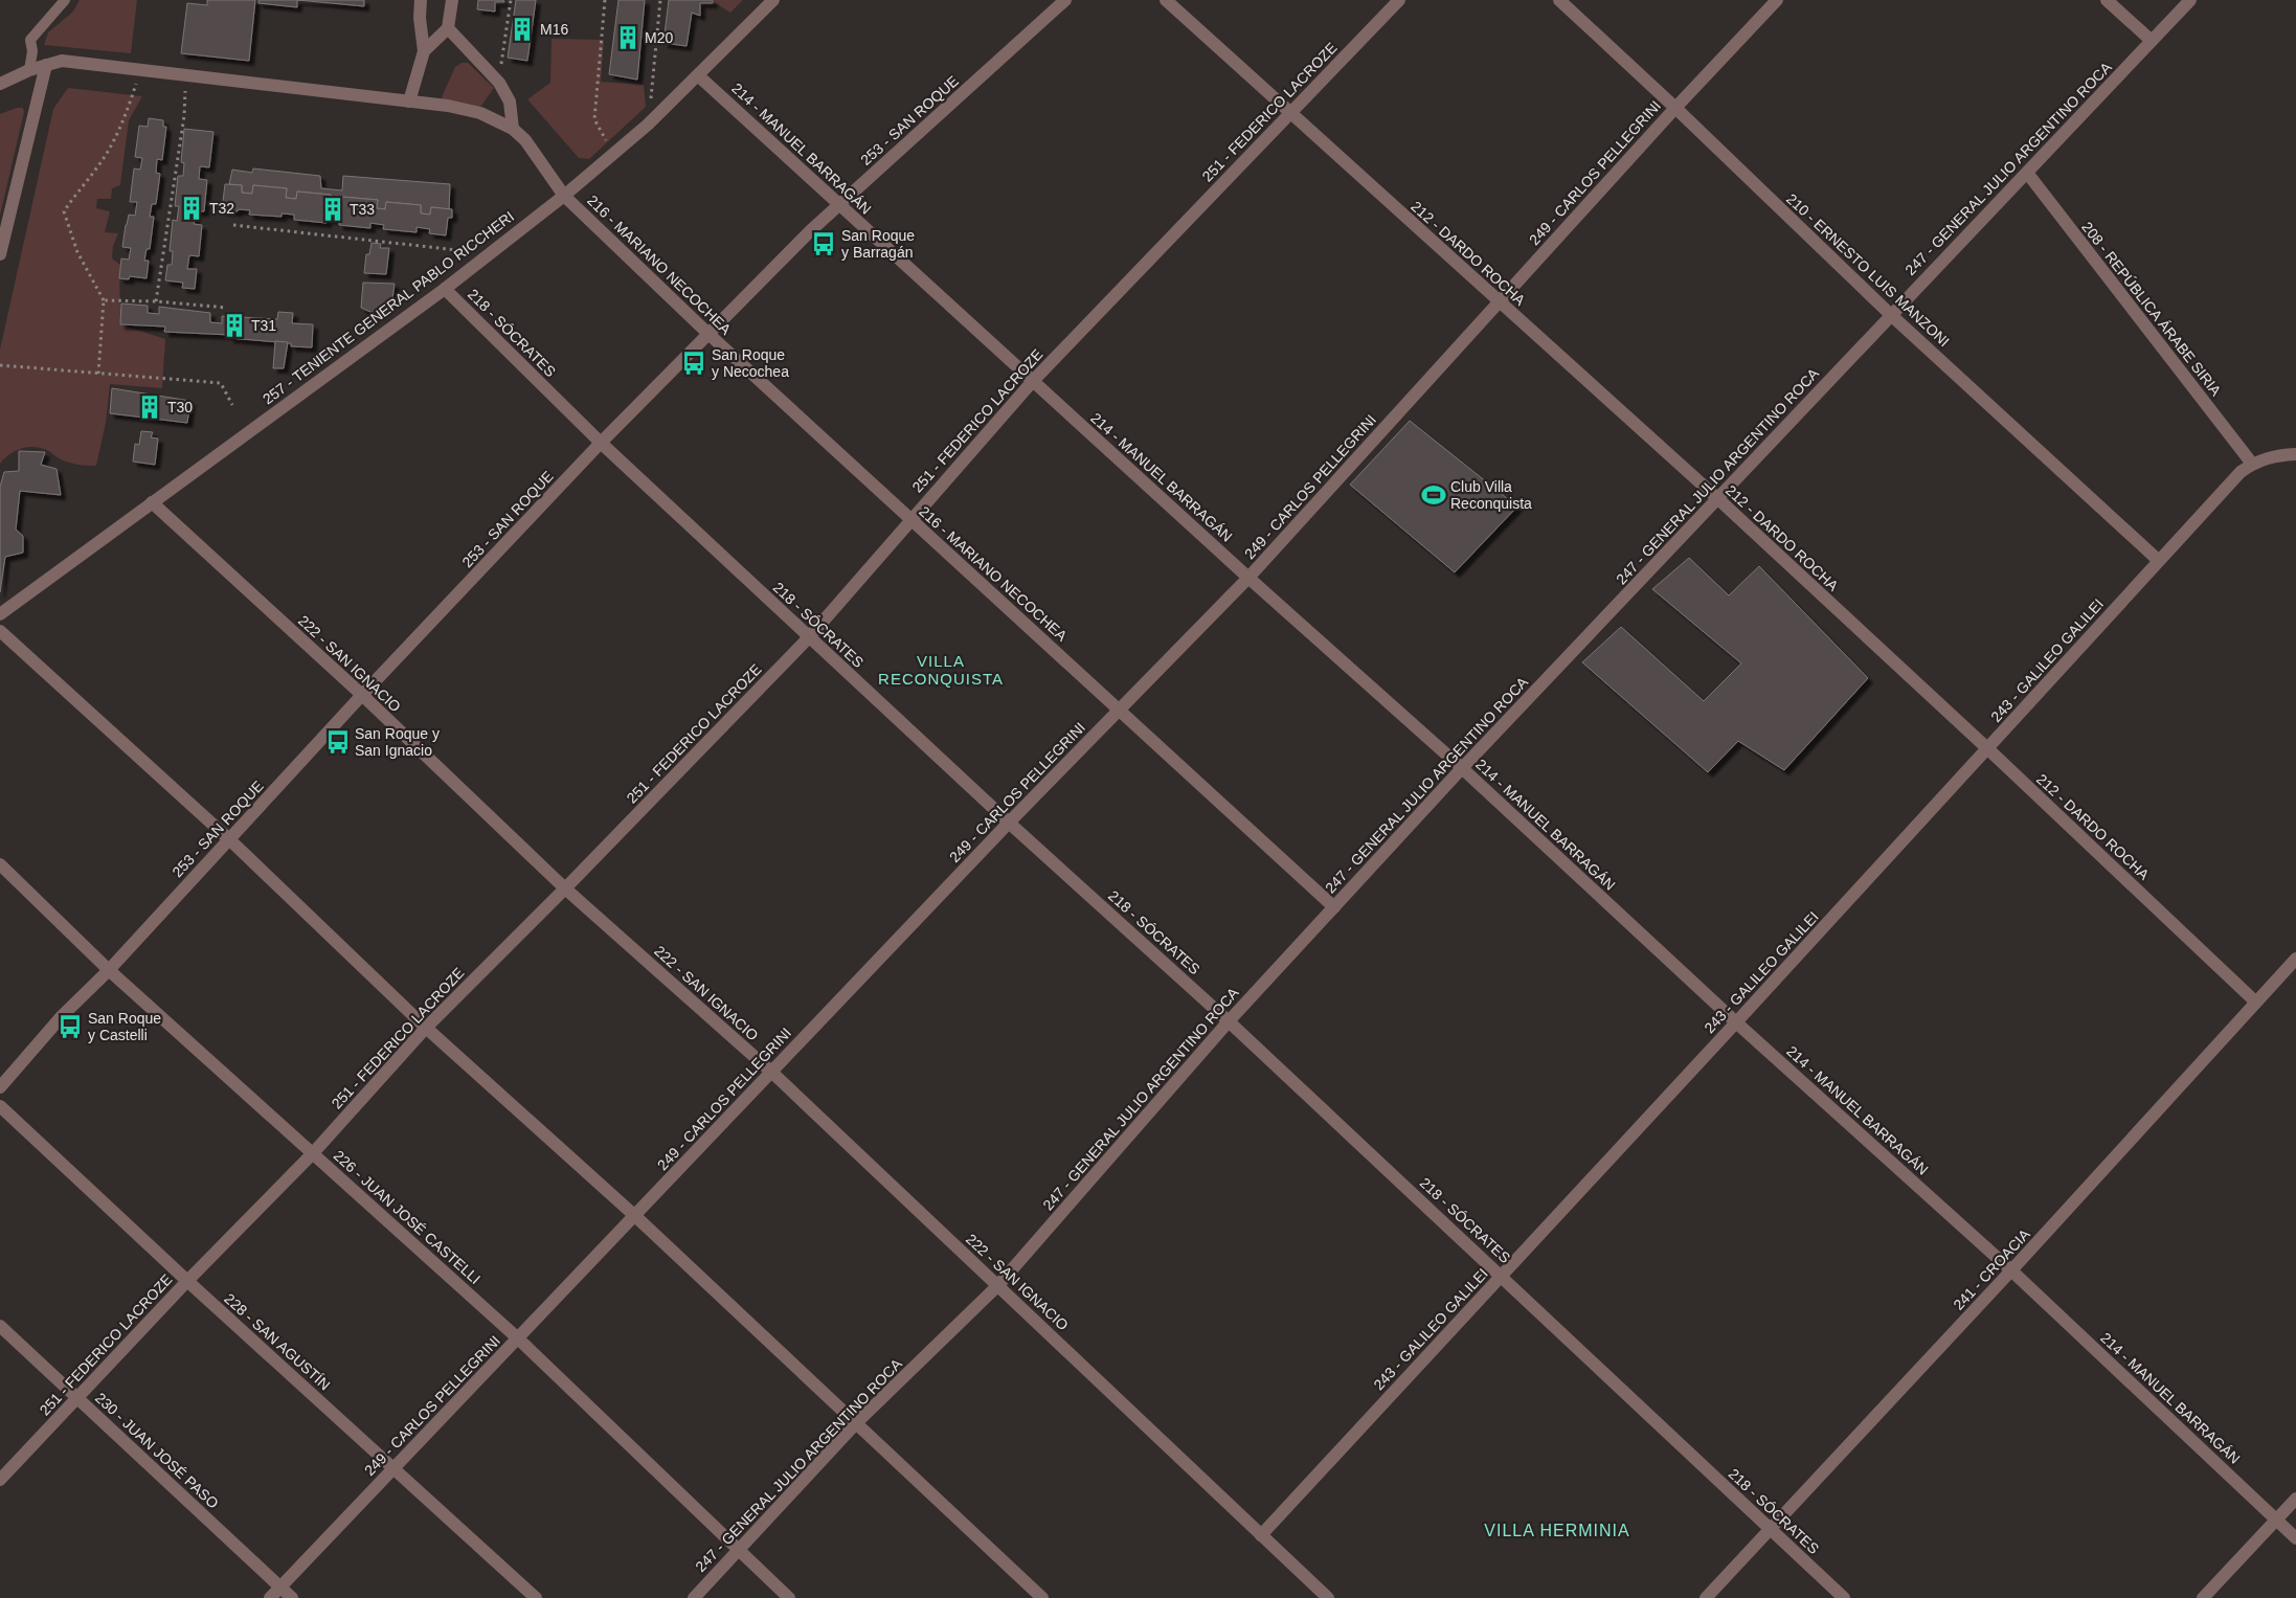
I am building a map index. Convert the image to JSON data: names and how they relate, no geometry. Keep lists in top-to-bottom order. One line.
{"streets":{"street":["251 - FEDERICO LACROZE","253 - SAN ROQUE","214 - MANUEL BARRAGÁN","247 - GENERAL JULIO ARGENTINO ROCA","249 - CARLOS PELLEGRINI","212 - DARDO ROCHA","216 - MARIANO NECOCHEA","210 - ERNESTO LUIS MANZONI","257 - TENIENTE GENERAL PABLO RICCHERI","208 - REPÚBLICA ÁRABE SIRIA","218 - SÓCRATES","243 - GALILEO GALILEI","222 - SAN IGNACIO","226 - JUAN JOSÉ CASTELLI","241 - CROACIA","228 - SAN AGUSTÍN","230 - JUAN JOSÉ PASO"]},"crossings":[["251 - FEDERICO LACROZE","214 - MANUEL BARRAGÁN"],["251 - FEDERICO LACROZE","212 - DARDO ROCHA"],["251 - FEDERICO LACROZE","216 - MARIANO NECOCHEA"],["251 - FEDERICO LACROZE","218 - SÓCRATES"],["251 - FEDERICO LACROZE","222 - SAN IGNACIO"],["251 - FEDERICO LACROZE","226 - JUAN JOSÉ CASTELLI"],["251 - FEDERICO LACROZE","228 - SAN AGUSTÍN"],["251 - FEDERICO LACROZE","230 - JUAN JOSÉ PASO"],["253 - SAN ROQUE","214 - MANUEL BARRAGÁN"],["253 - SAN ROQUE","216 - MARIANO NECOCHEA"],["253 - SAN ROQUE","218 - SÓCRATES"],["253 - SAN ROQUE","222 - SAN IGNACIO"],["253 - SAN ROQUE","226 - JUAN JOSÉ CASTELLI"],["214 - MANUEL BARRAGÁN","247 - GENERAL JULIO ARGENTINO ROCA"],["214 - MANUEL BARRAGÁN","249 - CARLOS PELLEGRINI"],["214 - MANUEL BARRAGÁN","257 - TENIENTE GENERAL PABLO RICCHERI"],["214 - MANUEL BARRAGÁN","243 - GALILEO GALILEI"],["214 - MANUEL BARRAGÁN","241 - CROACIA"],["247 - GENERAL JULIO ARGENTINO ROCA","212 - DARDO ROCHA"],["247 - GENERAL JULIO ARGENTINO ROCA","216 - MARIANO NECOCHEA"],["247 - GENERAL JULIO ARGENTINO ROCA","210 - ERNESTO LUIS MANZONI"],["247 - GENERAL JULIO ARGENTINO ROCA","208 - REPÚBLICA ÁRABE SIRIA"],["247 - GENERAL JULIO ARGENTINO ROCA","218 - SÓCRATES"],["247 - GENERAL JULIO ARGENTINO ROCA","222 - SAN IGNACIO"],["247 - GENERAL JULIO ARGENTINO ROCA","226 - JUAN JOSÉ CASTELLI"],["249 - CARLOS PELLEGRINI","212 - DARDO ROCHA"],["249 - CARLOS PELLEGRINI","216 - MARIANO NECOCHEA"],["249 - CARLOS PELLEGRINI","210 - ERNESTO LUIS MANZONI"],["249 - CARLOS PELLEGRINI","218 - SÓCRATES"],["249 - CARLOS PELLEGRINI","222 - SAN IGNACIO"],["249 - CARLOS PELLEGRINI","226 - JUAN JOSÉ CASTELLI"],["249 - CARLOS PELLEGRINI","228 - SAN AGUSTÍN"],["249 - CARLOS PELLEGRINI","230 - JUAN JOSÉ PASO"],["212 - DARDO ROCHA","243 - GALILEO GALILEI"],["212 - DARDO ROCHA","241 - CROACIA"],["216 - MARIANO NECOCHEA","257 - TENIENTE GENERAL PABLO RICCHERI"],["210 - ERNESTO LUIS MANZONI","243 - GALILEO GALILEI"],["257 - TENIENTE GENERAL PABLO RICCHERI","218 - SÓCRATES"],["257 - TENIENTE GENERAL PABLO RICCHERI","222 - SAN IGNACIO"],["208 - REPÚBLICA ÁRABE SIRIA","243 - GALILEO GALILEI"],["218 - SÓCRATES","243 - GALILEO GALILEI"],["218 - SÓCRATES","241 - CROACIA"],["243 - GALILEO GALILEI","222 - SAN IGNACIO"]],"districts":["VILLA RECONQUISTA","VILLA HERMINIA"],"places":{"building":["M16","M20","T32","T33","T31","T30"],"bus stop":["San Roque y Barragán","San Roque y Necochea","San Roque y San Ignacio","San Roque y Castelli"],"sports":["Club Villa Reconquista"]}}
